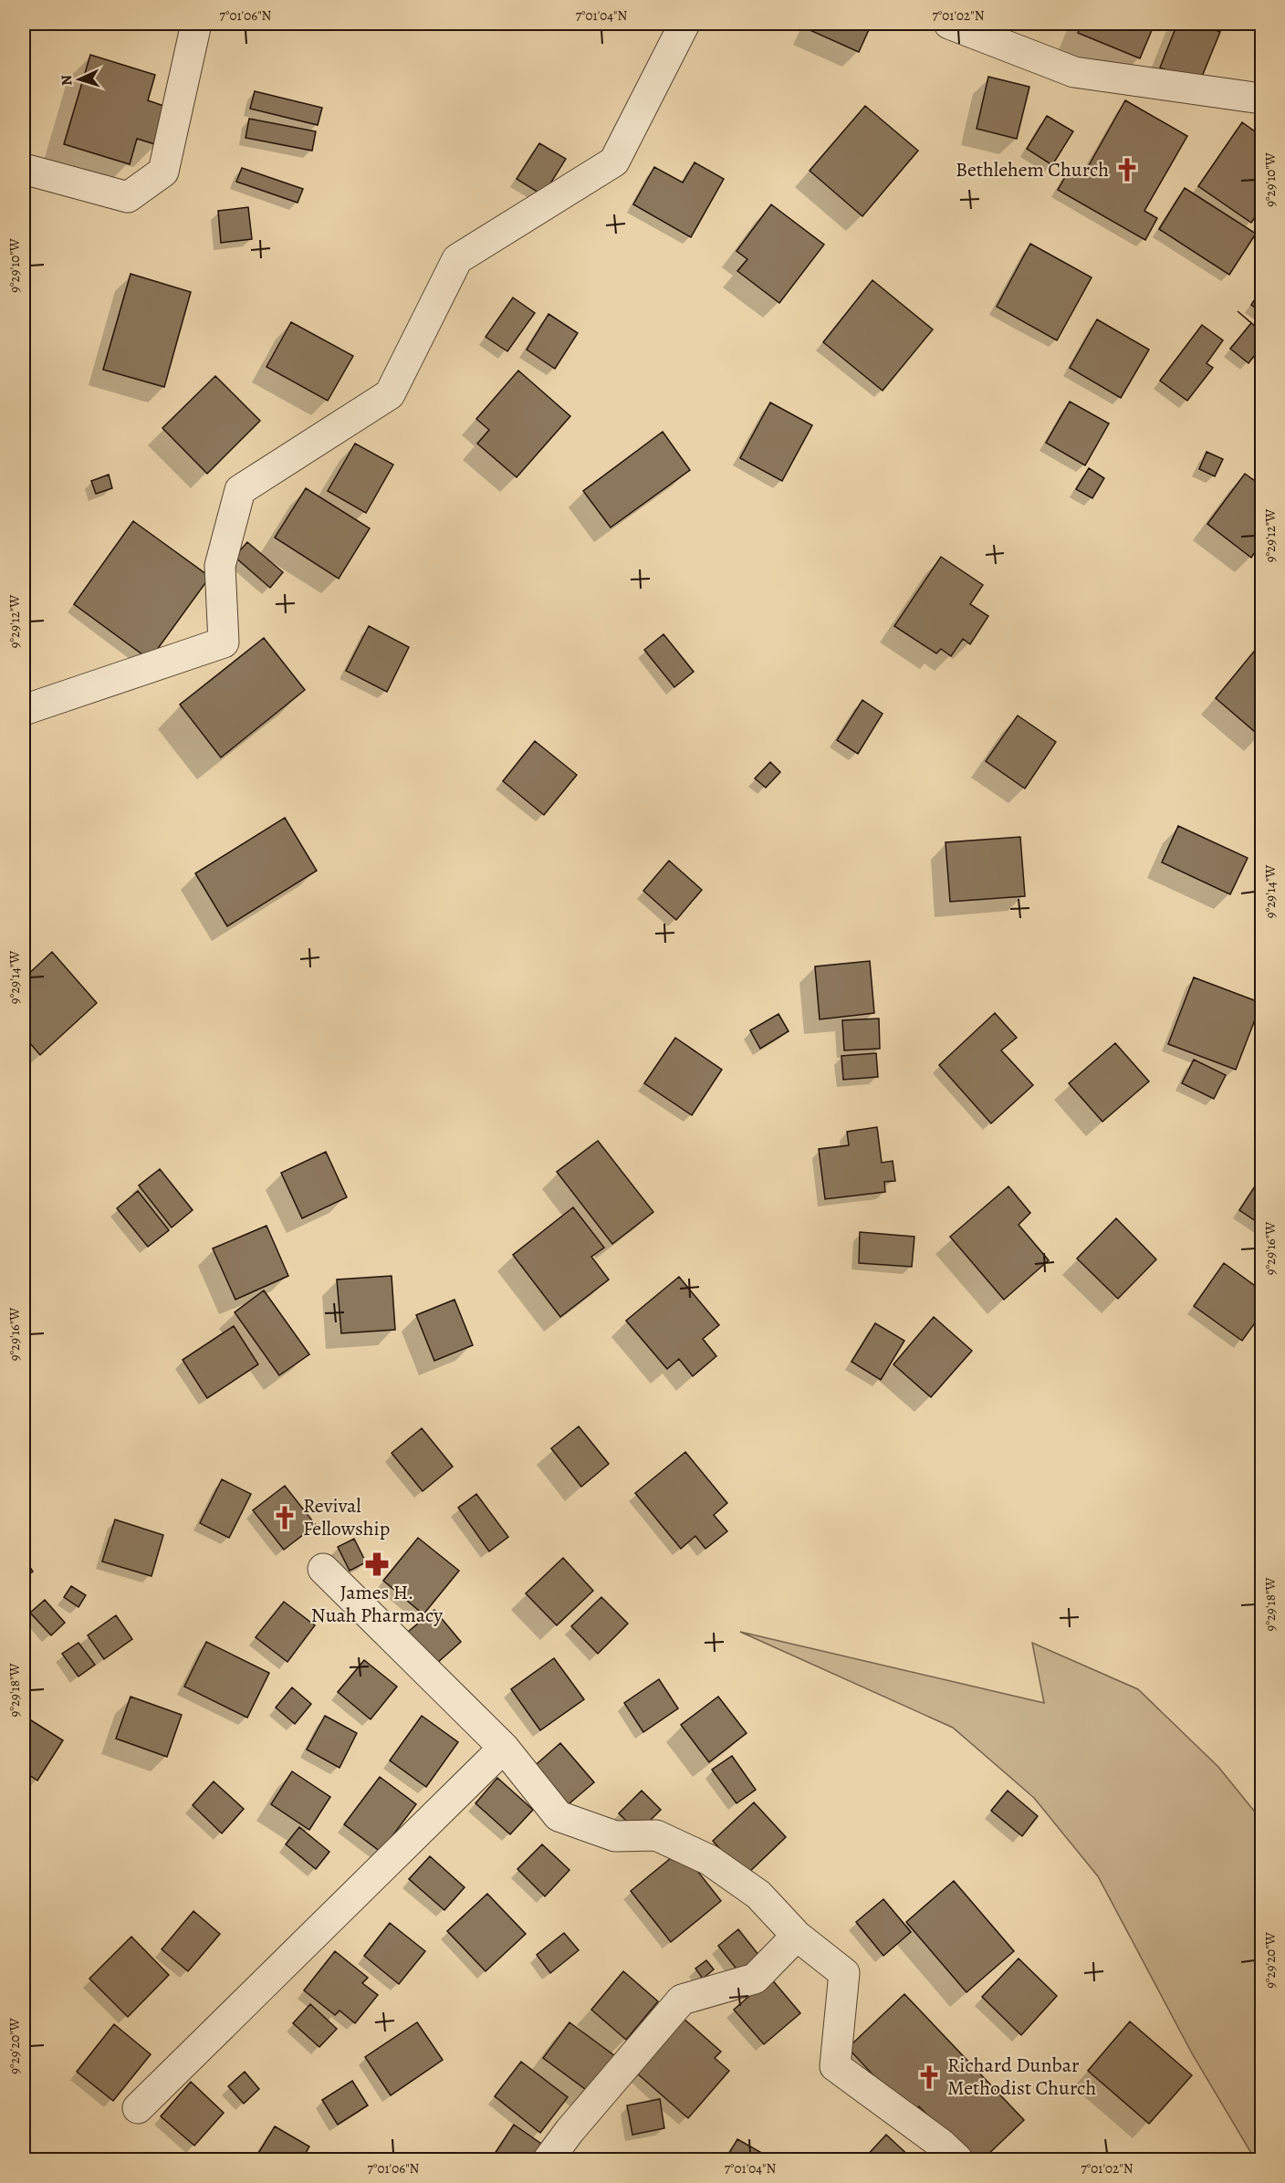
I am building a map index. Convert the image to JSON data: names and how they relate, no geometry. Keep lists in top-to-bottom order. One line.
{"places":{"church":["Bethlehem Church","Revival Fellowship","Richard Dunbar Methodist Church"],"pharmacy":["James H. Nuah Pharmacy"]},"north":"left","coordinates":["7°01'06\"N","7°01'04\"N","7°01'02\"N","9°29'10\"W","9°29'12\"W","9°29'14\"W","9°29'16\"W","9°29'18\"W","9°29'20\"W"]}
